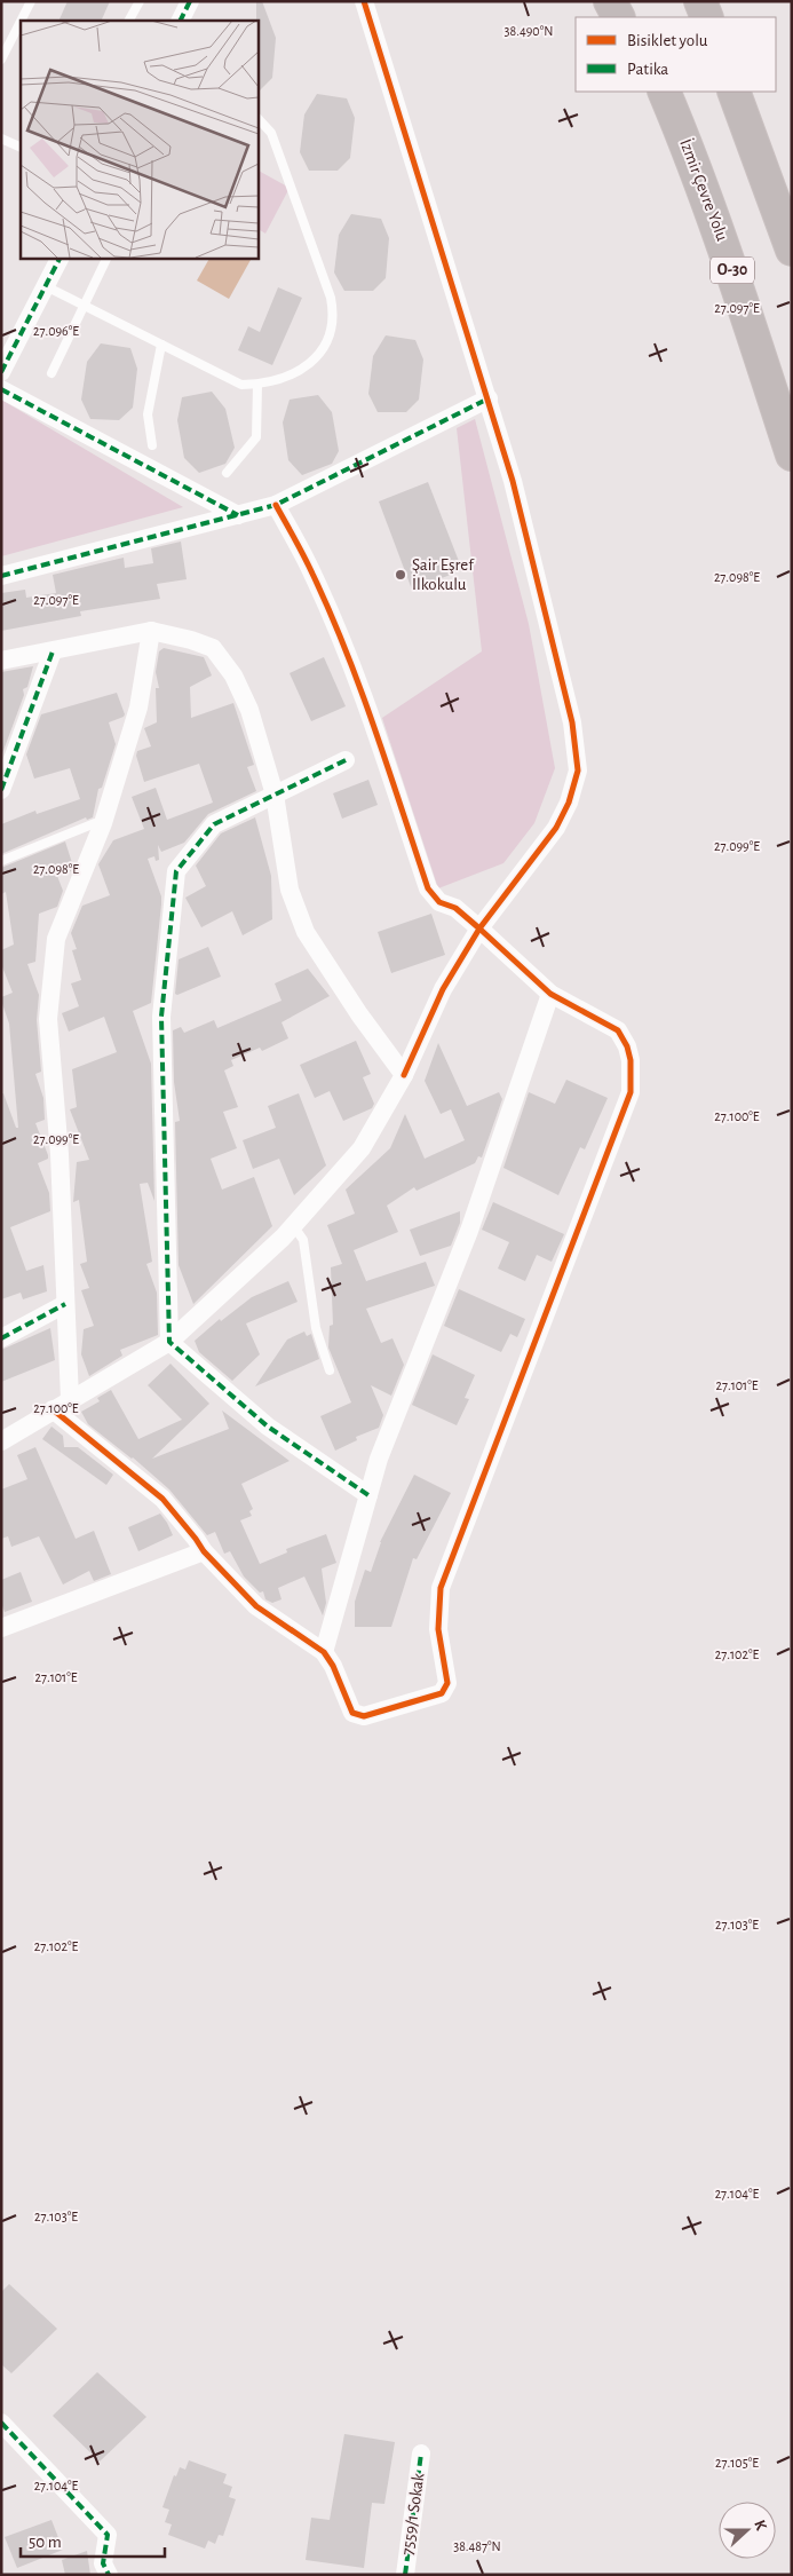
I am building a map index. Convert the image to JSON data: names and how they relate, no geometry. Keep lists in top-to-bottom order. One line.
{"streets":{"highway":["İzmir Çevre Yolu","O-30"],"street":["7559/1 Sokak"]},"places":["Şair Eşref İlkokulu"],"legend":["Bisiklet yolu","Patika"],"scale_bar":"50 m","north":"right","coordinates":["38.490°N","27.097°E","27.096°E","27.098°E","27.099°E","27.100°E","27.101°E","27.102°E","27.103°E","27.104°E","27.105°E","38.487°N"]}
